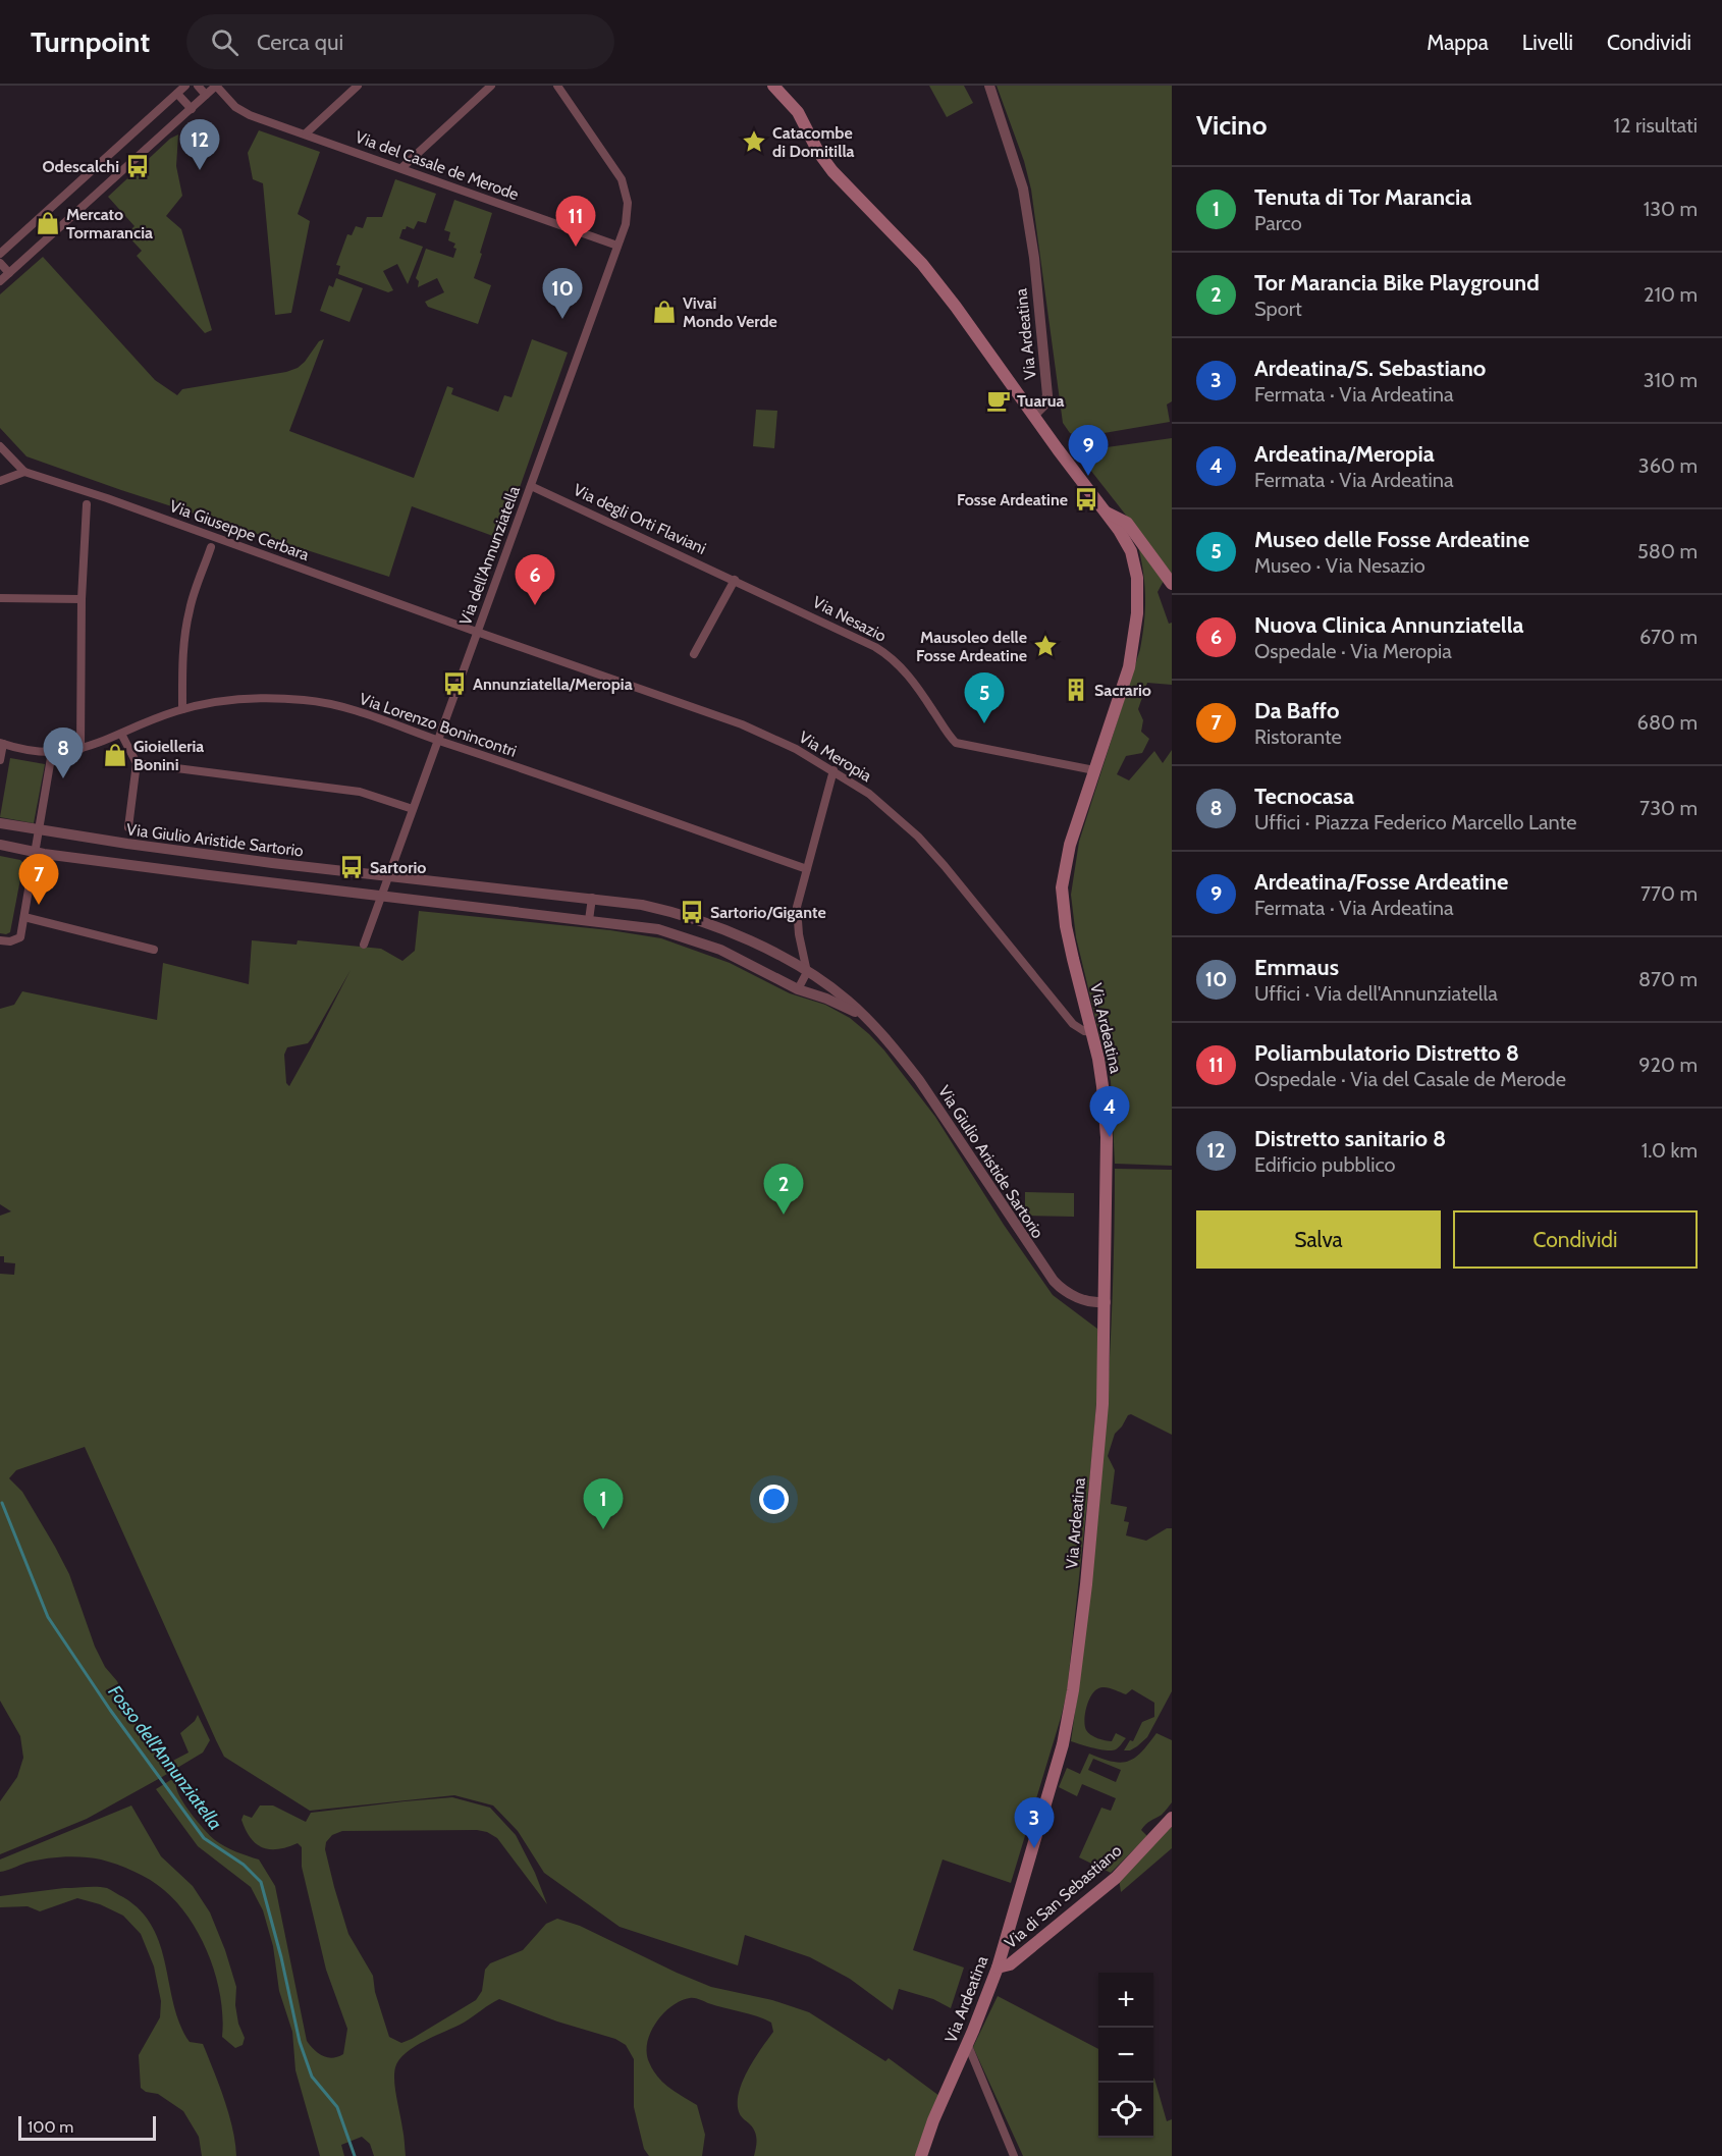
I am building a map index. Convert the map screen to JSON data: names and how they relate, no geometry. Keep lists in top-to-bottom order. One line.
{"streets":{"main road":["Via Ardeatina","Via di San Sebastiano"],"street":["Via del Casale de Merode","Via degli Orti Flaviani","Via Giuseppe Cerbara","Via dell'Annunziatella","Via Nesazio","Via Lorenzo Bonincontri","Via Meropia","Via Giulio Aristide Sartorio"]},"crossings":[["Via del Casale de Merode","Via dell'Annunziatella"],["Via Ardeatina","Via Nesazio"],["Via Ardeatina","Via Meropia"],["Via Ardeatina","Via Giulio Aristide Sartorio"],["Via Ardeatina","Via di San Sebastiano"],["Via degli Orti Flaviani","Via dell'Annunziatella"],["Via degli Orti Flaviani","Via Nesazio"],["Via Giuseppe Cerbara","Via dell'Annunziatella"],["Via Giuseppe Cerbara","Via Meropia"],["Via dell'Annunziatella","Via Lorenzo Bonincontri"],["Via dell'Annunziatella","Via Meropia"],["Via dell'Annunziatella","Via Giulio Aristide Sartorio"]],"water":["Fosso dell'Annunziatella"],"places":{"place":["Catacombe di Domitilla","Mausoleo delle Fosse Ardeatine"],"bus stop":["Odescalchi","Fosse Ardeatine","Annunziatella/Meropia","Sartorio","Sartorio/Gigante"],"shop":["Mercato Tormarancia","Vivai Mondo Verde","Gioielleria Bonini"],"cafe":["Tuarua"],"building":["Sacrario"]},"scale_bar":"100 m","page":{"header":"Turnpoint","search":"Cerca qui","nav":["Mappa","Livelli","Condividi"],"heading":["Vicino","12 risultati"],"pins":["12","11","10","9","6","5","8","7","4","2","1","3"],"list":[{"mark":"1","name":"Tenuta di Tor Marancia","note":"Parco","value":"130 m"},{"mark":"2","name":"Tor Marancia Bike Playground","note":"Sport","value":"210 m"},{"mark":"3","name":"Ardeatina/S. Sebastiano","note":"Fermata · Via Ardeatina","value":"310 m"},{"mark":"4","name":"Ardeatina/Meropia","note":"Fermata · Via Ardeatina","value":"360 m"},{"mark":"5","name":"Museo delle Fosse Ardeatine","note":"Museo · Via Nesazio","value":"580 m"},{"mark":"6","name":"Nuova Clinica Annunziatella","note":"Ospedale · Via Meropia","value":"670 m"},{"mark":"7","name":"Da Baffo","note":"Ristorante","value":"680 m"},{"mark":"8","name":"Tecnocasa","note":"Uffici · Piazza Federico Marcello Lante","value":"730 m"},{"mark":"9","name":"Ardeatina/Fosse Ardeatine","note":"Fermata · Via Ardeatina","value":"770 m"},{"mark":"10","name":"Emmaus","note":"Uffici · Via dell'Annunziatella","value":"870 m"},{"mark":"11","name":"Poliambulatorio Distretto 8","note":"Ospedale · Via del Casale de Merode","value":"920 m"},{"mark":"12","name":"Distretto sanitario 8","note":"Edificio pubblico","value":"1.0 km"}],"buttons":["Salva","Condividi"],"map_buttons":["+","−"],"scale":"100 m"}}
